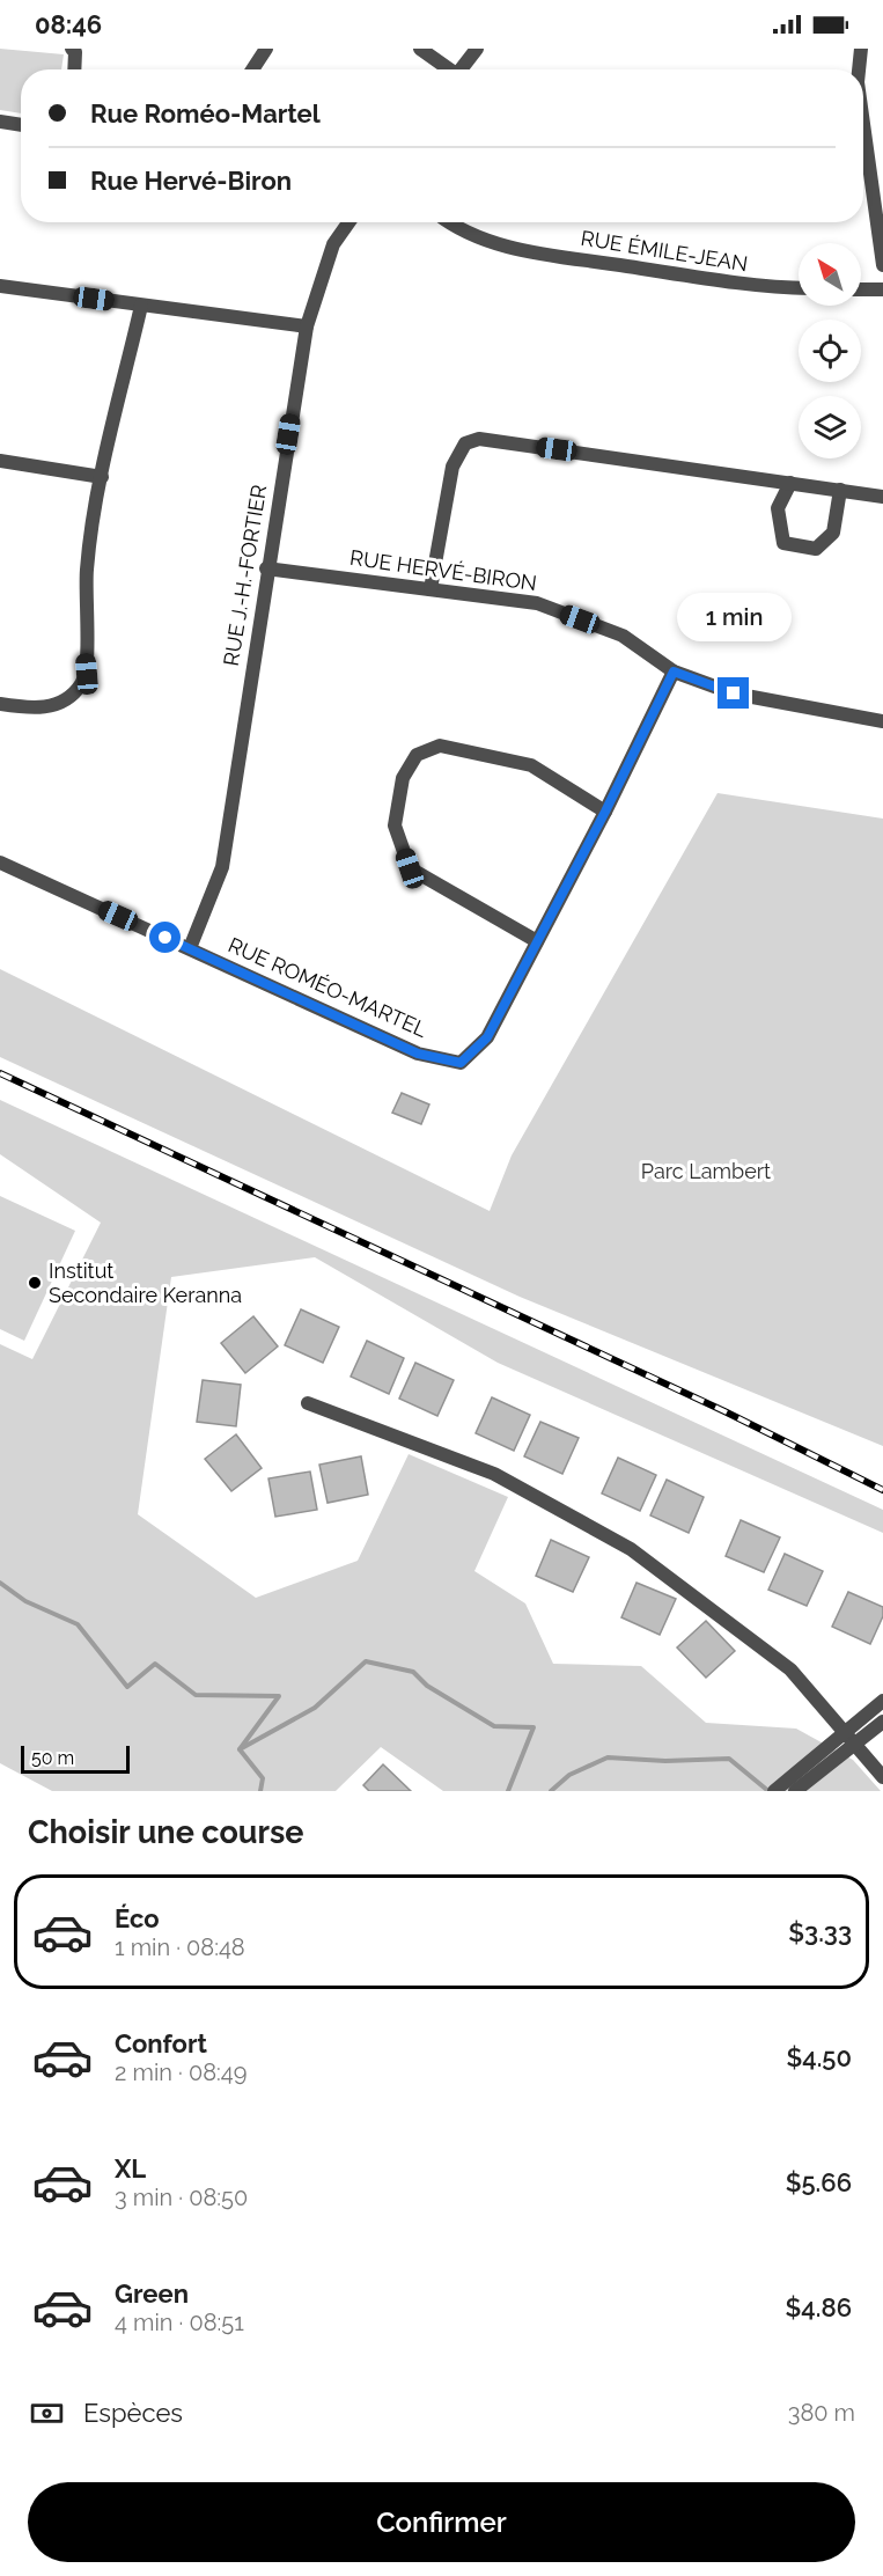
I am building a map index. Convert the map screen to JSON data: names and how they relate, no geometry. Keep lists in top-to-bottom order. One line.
{"streets":{"street":["RUE ÉMILE-JEAN","RUE HERVÉ-BIRON","RUE J.-H.-FORTIER","RUE ROMÉO-MARTEL"]},"crossings":[["RUE HERVÉ-BIRON","RUE J.-H.-FORTIER"],["RUE HERVÉ-BIRON","RUE ROMÉO-MARTEL"],["RUE J.-H.-FORTIER","RUE ROMÉO-MARTEL"]],"parks":["Parc Lambert"],"places":["Institut Secondaire Keranna"],"scale_bar":"50 m","north":"top left","page":{"status":"08:46","banner":["Rue Roméo-Martel","Rue Hervé-Biron"],"bubble":"1 min","scale":"50 m","heading":"Choisir une course","list":[{"name":"Éco","note":"1 min · 08:48","value":"$3.33"},{"name":"Confort","note":"2 min · 08:49","value":"$4.50"},{"name":"XL","note":"3 min · 08:50","value":"$5.66"},{"name":"Green","note":"4 min · 08:51","value":"$4.86"}],"pay":["Espèces","380 m"],"buttons":"Confirmer"}}
